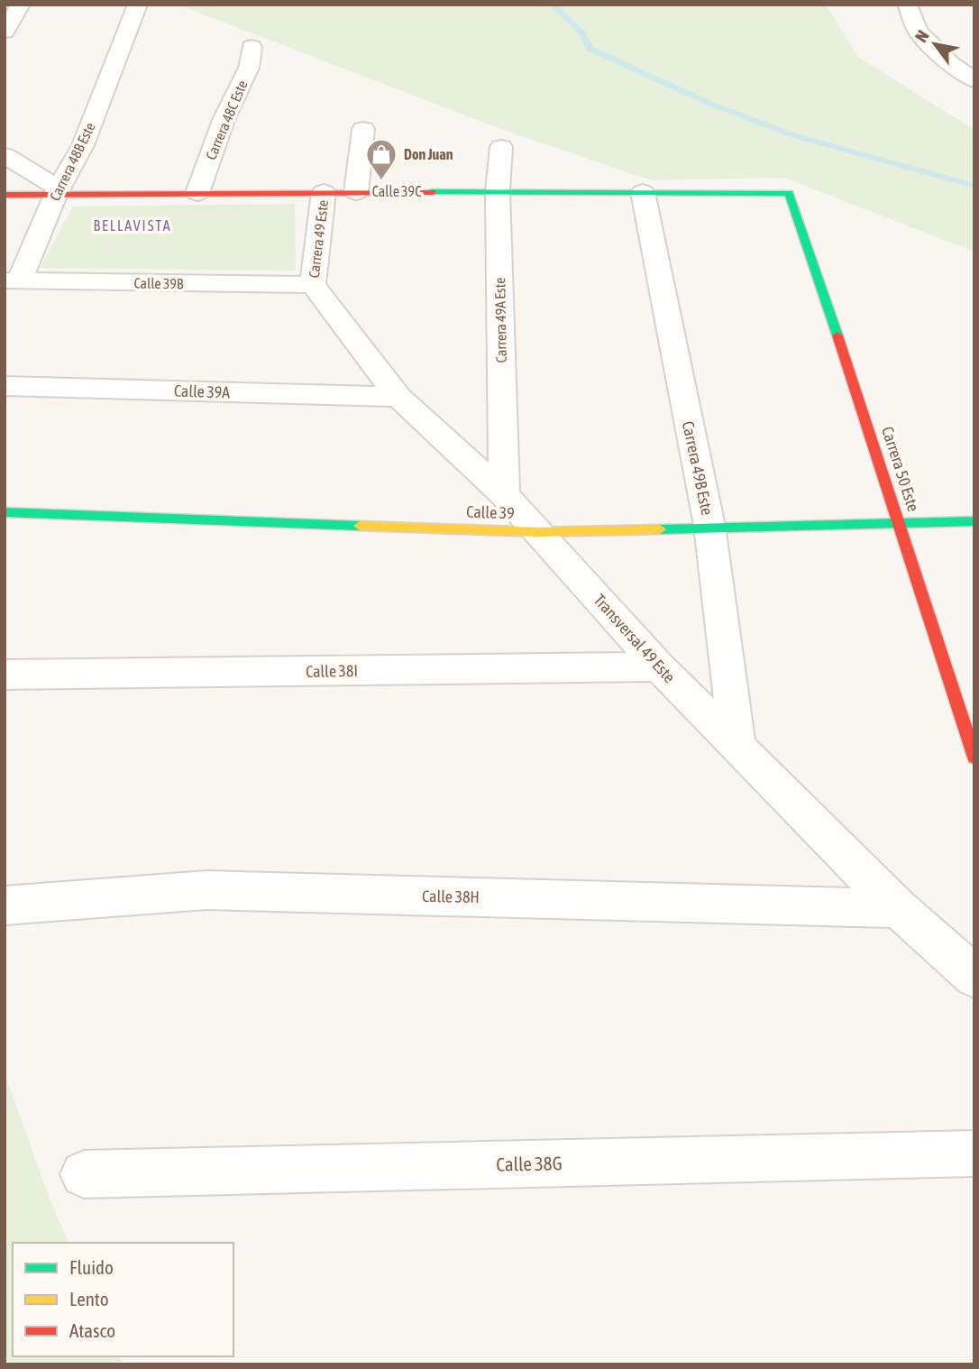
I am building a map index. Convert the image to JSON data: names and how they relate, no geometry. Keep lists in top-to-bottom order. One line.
{"streets":{"street":["Carrera 48C Este","Carrera 48B Este","Calle 39C","Carrera 49 Este","Calle 39B","Carrera 49A Este","Calle 39A","Carrera 49B Este","Carrera 50 Este","Calle 39","Transversal 49 Este","Calle 38I","Calle 38H","Calle 38G"]},"crossings":[["Carrera 48C Este","Calle 39C"],["Carrera 48B Este","Calle 39C"],["Carrera 48B Este","Calle 39B"],["Calle 39C","Carrera 49 Este"],["Calle 39C","Carrera 49A Este"],["Calle 39C","Carrera 49B Este"],["Calle 39C","Carrera 50 Este"],["Carrera 49 Este","Calle 39B"],["Carrera 49 Este","Transversal 49 Este"],["Calle 39B","Transversal 49 Este"],["Carrera 49A Este","Transversal 49 Este"],["Calle 39A","Transversal 49 Este"],["Carrera 49B Este","Calle 39"],["Carrera 49B Este","Transversal 49 Este"],["Carrera 50 Este","Calle 39"],["Calle 39","Transversal 49 Este"],["Transversal 49 Este","Calle 38I"],["Transversal 49 Este","Calle 38H"]],"districts":["BELLAVISTA"],"places":{"shop":["Don Juan"]},"legend":["Fluido","Lento","Atasco"],"north":"top left"}
